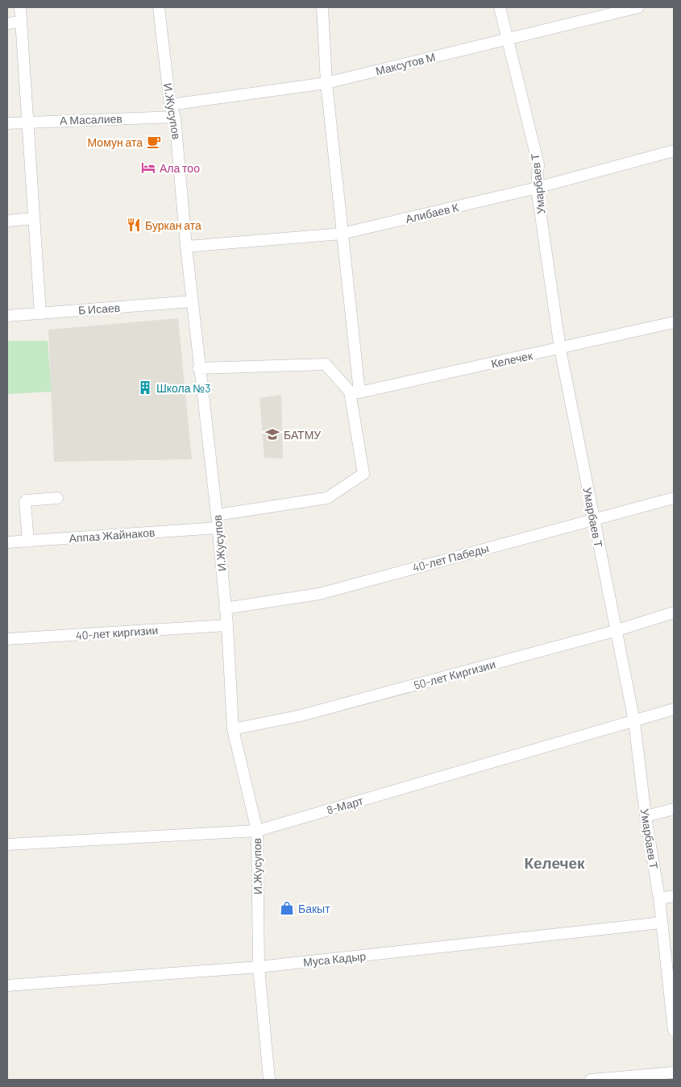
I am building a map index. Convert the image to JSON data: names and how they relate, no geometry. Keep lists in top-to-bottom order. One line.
{"streets":{"street":["Максутов М","И.Жусупов","А Масалиев","Умарбаев Т","Алибаев К","Б Исаев","Келечек","Аппаз Жайнаков","40-лет Пабеды","40-лет киргизии","50-лет Киргизии","8-Март","Муса Кадыр"]},"crossings":[["Максутов М","И.Жусупов"],["Максутов М","Умарбаев Т"],["И.Жусупов","А Масалиев"],["И.Жусупов","Алибаев К"],["И.Жусупов","Б Исаев"],["И.Жусупов","Аппаз Жайнаков"],["И.Жусупов","40-лет Пабеды"],["И.Жусупов","40-лет киргизии"],["И.Жусупов","50-лет Киргизии"],["И.Жусупов","8-Март"],["И.Жусупов","Муса Кадыр"],["Умарбаев Т","Алибаев К"],["Умарбаев Т","Келечек"],["Умарбаев Т","40-лет Пабеды"],["Умарбаев Т","50-лет Киргизии"],["Умарбаев Т","8-Март"],["Умарбаев Т","Муса Кадыр"]],"districts":["Келечек"],"places":{"cafe":["Момун ата"],"hotel":["Ала тоо"],"restaurant":["Буркан ата"],"building":["Школа №3"],"school or university":["БАТМУ"],"shop":["Бакыт"]}}
